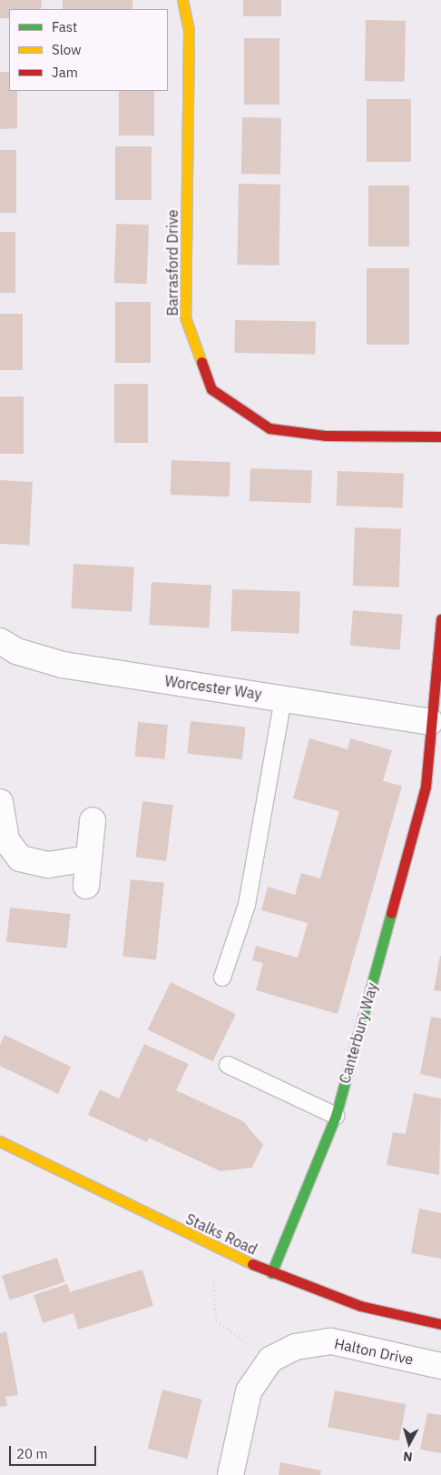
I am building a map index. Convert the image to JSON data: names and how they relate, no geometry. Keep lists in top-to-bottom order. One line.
{"streets":{"street":["Barrasford Drive","Worcester Way","Canterbury Way","Stalks Road","Halton Drive"]},"crossings":[["Worcester Way","Canterbury Way"],["Canterbury Way","Stalks Road"]],"legend":["Fast","Slow","Jam"],"scale_bar":"20 m","north":"bottom"}
